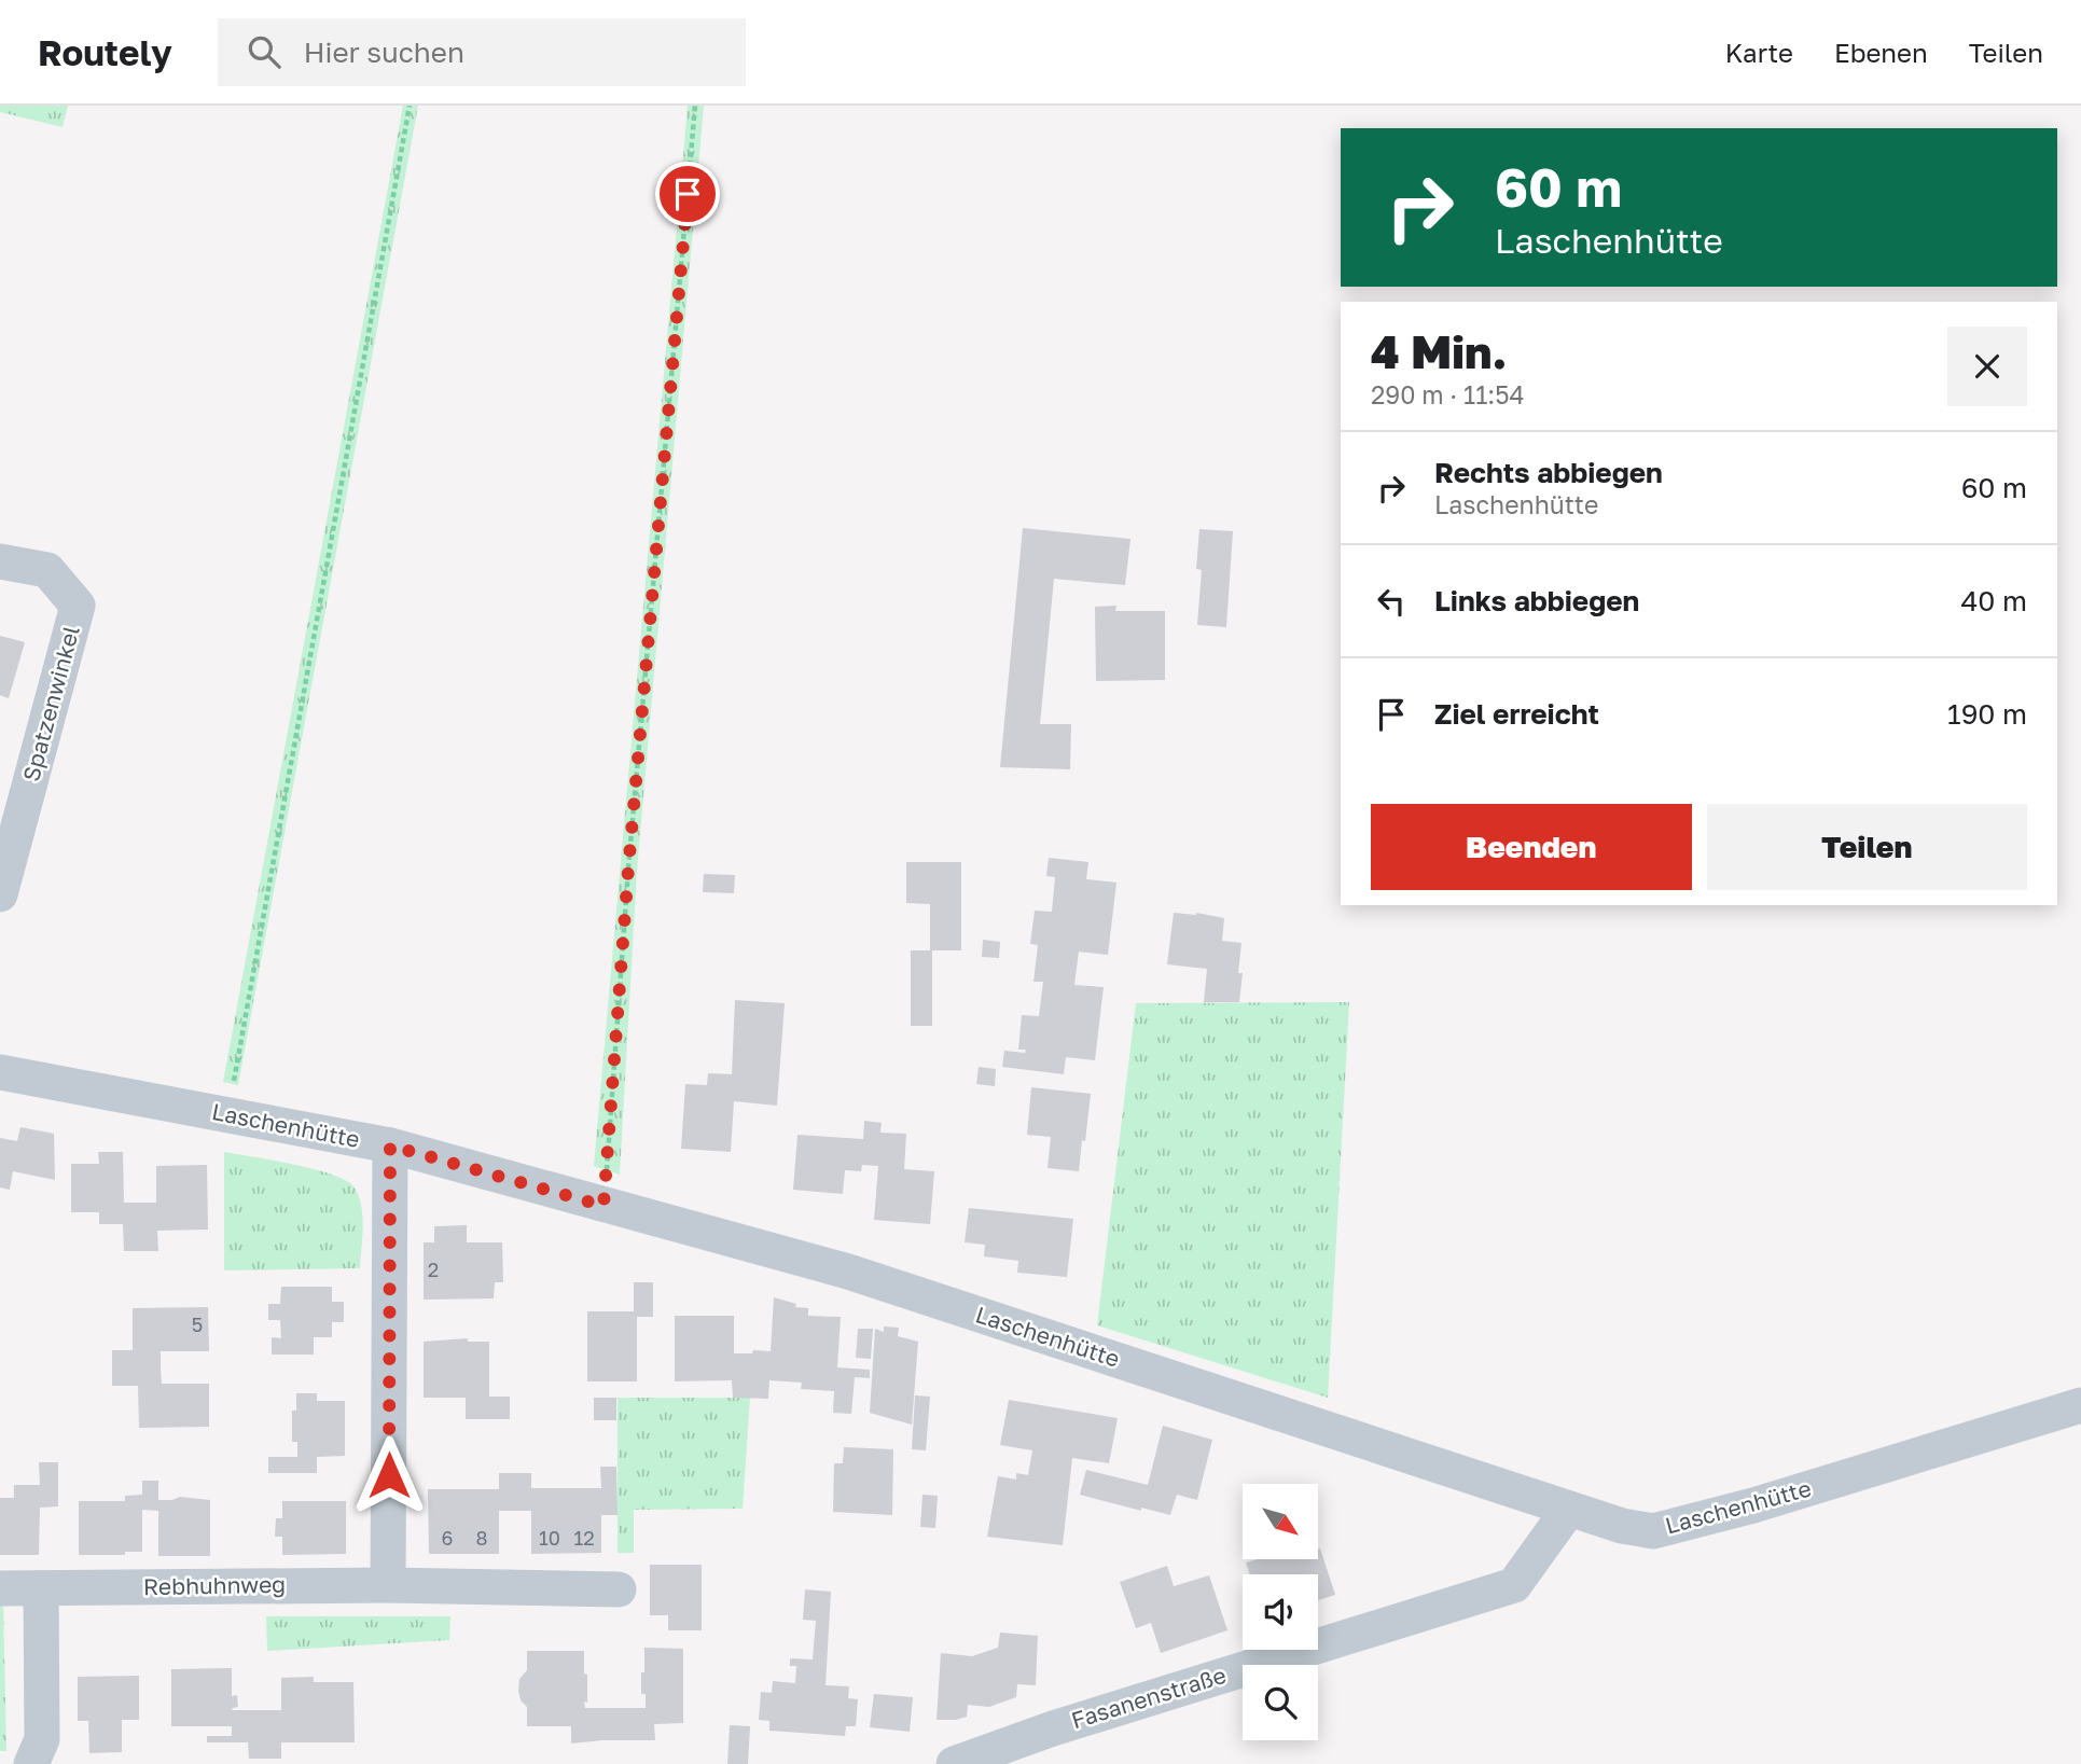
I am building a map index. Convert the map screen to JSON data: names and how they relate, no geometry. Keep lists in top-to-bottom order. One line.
{"streets":{"street":["Spatzenwinkel","Laschenhütte","Rebhuhnweg","Fasanenstraße"]},"crossings":[["Laschenhütte","Fasanenstraße"]],"house_numbers":["2","5","6","8","10","12"],"north":"bottom right","page":{"header":"Routely","search":"Hier suchen","nav":["Karte","Ebenen","Teilen"],"turn":["60 m","Laschenhütte"],"heading":["4 Min.","290 m · 11:54"],"list":[{"name":"Rechts abbiegen","note":"Laschenhütte","value":"60 m"},{"name":"Links abbiegen","value":"40 m"},{"name":"Ziel erreicht","value":"190 m"}],"buttons":["Beenden","Teilen"]}}
